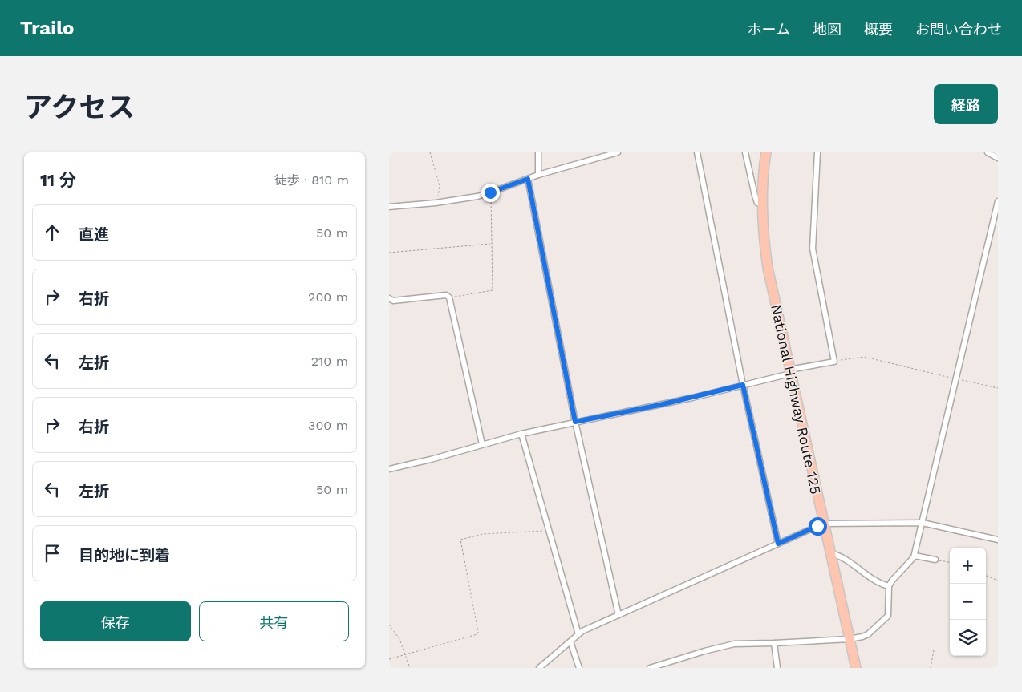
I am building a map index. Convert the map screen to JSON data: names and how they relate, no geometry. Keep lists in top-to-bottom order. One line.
{"streets":{"highway":["National Highway Route 125"]},"page":{"header":"Trailo","nav":["ホーム","地図","概要","お問い合わせ"],"title":"アクセス","buttons":["経路",["保存","共有"]],"heading":["11 分","徒歩 · 810 m"],"list":[["直進","50 m"],["右折","200 m"],["左折","210 m"],["右折","300 m"],["左折","50 m"],"目的地に到着"],"map_buttons":["+","−"]}}
